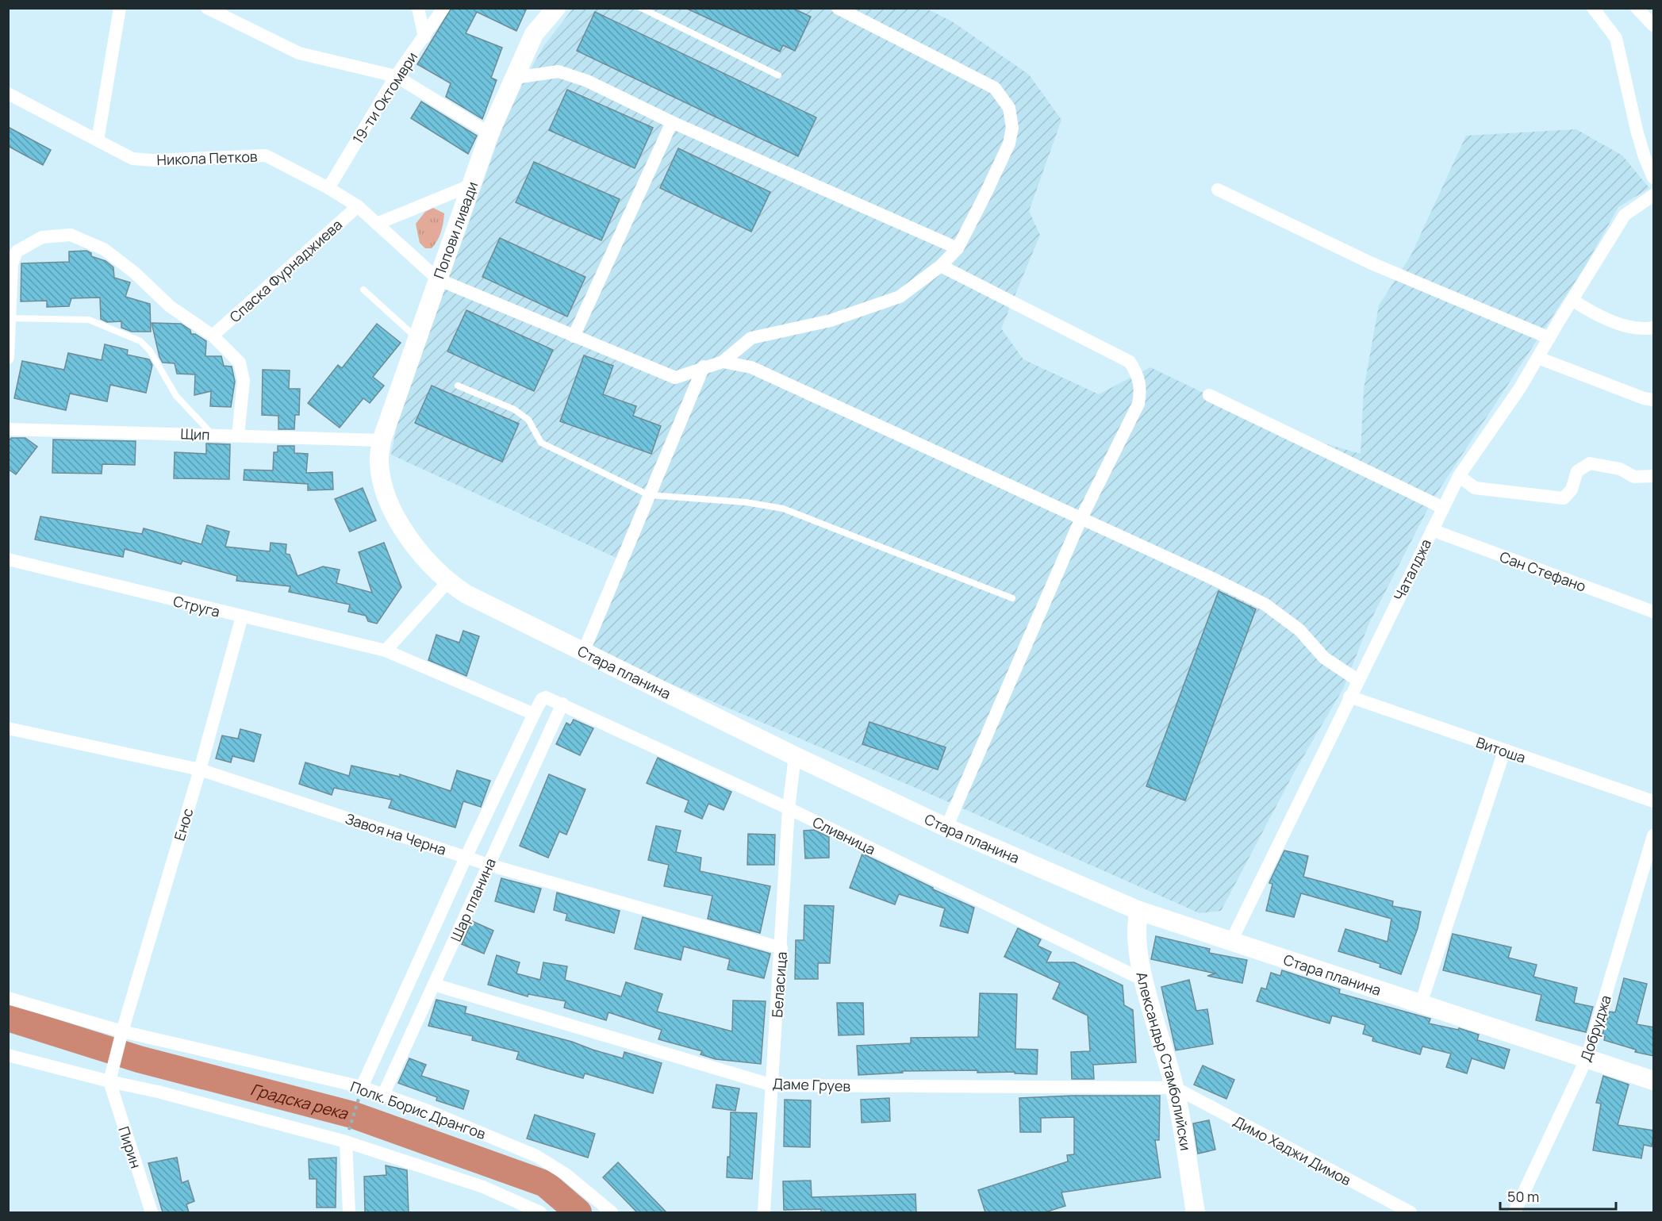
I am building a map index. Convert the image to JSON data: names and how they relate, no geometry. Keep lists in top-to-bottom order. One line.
{"streets":{"street":["19-ти Октомври","Никола Петков","Попови ливади","Спаска Фурнаджиева","Щип","Чаталджа","Сан Стефано","Струга","Стара планина","Витоша","Енос","Завоя на Черна","Сливница","Шар планина","Беласица","Добруджа","Александър Стамболийски","Даме Груев","Полк. Борис Дрангов","Пирин","Димо Хаджи Димов"]},"crossings":[["19-ти Октомври","Никола Петков"],["Никола Петков","Попови ливади"],["Никола Петков","Спаска Фурнаджиева"],["Попови ливади","Щип"],["Попови ливади","Стара планина"],["Чаталджа","Сан Стефано"],["Чаталджа","Стара планина"],["Чаталджа","Витоша"],["Струга","Енос"],["Струга","Шар планина"],["Стара планина","Беласица"],["Стара планина","Добруджа"],["Стара планина","Александър Стамболийски"],["Енос","Завоя на Черна"],["Енос","Полк. Борис Дрангов"],["Завоя на Черна","Шар планина"],["Завоя на Черна","Беласица"],["Сливница","Шар планина"],["Сливница","Беласица"],["Сливница","Александър Стамболийски"],["Шар планина","Даме Груев"],["Шар планина","Полк. Борис Дрангов"],["Беласица","Даме Груев"],["Александър Стамболийски","Даме Груев"],["Александър Стамболийски","Димо Хаджи Димов"],["Даме Груев","Димо Хаджи Димов"]],"water":["Градска река"],"scale_bar":"50 m"}
